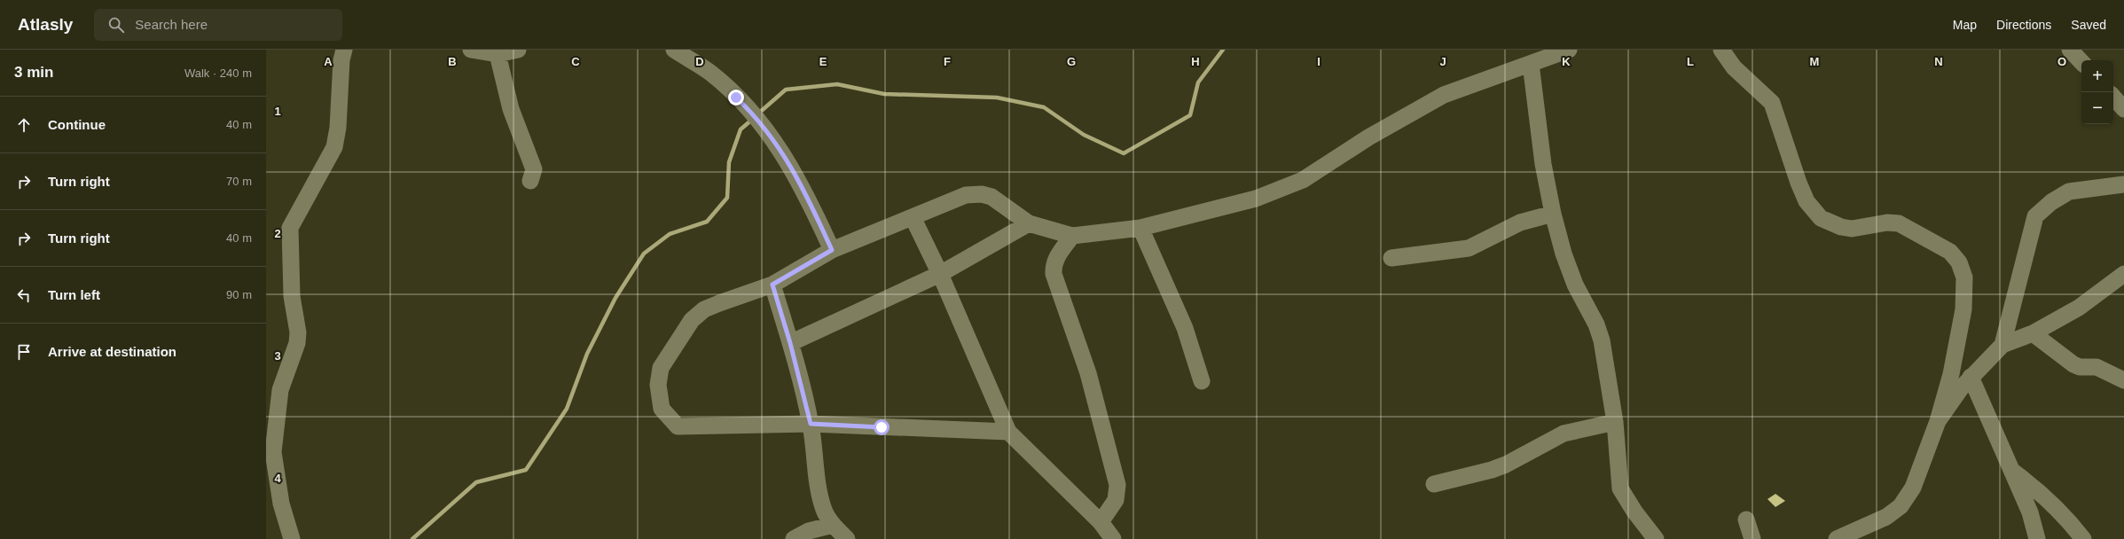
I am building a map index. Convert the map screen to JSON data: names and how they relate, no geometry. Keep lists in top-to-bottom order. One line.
{"page":{"header":"Atlasly","search":"Search here","nav":["Map","Directions","Saved"],"heading":["3 min","Walk · 240 m"],"map_buttons":["+","−"],"list":[["Continue","40 m"],["Turn right","70 m"],["Turn right","40 m"],["Turn left","90 m"],"Arrive at destination"]},"grid":{"columns":["A","B","C","D","E","F","G","H","I","J","K","L","M","N","O"],"rows":["1","2","3","4"]}}
